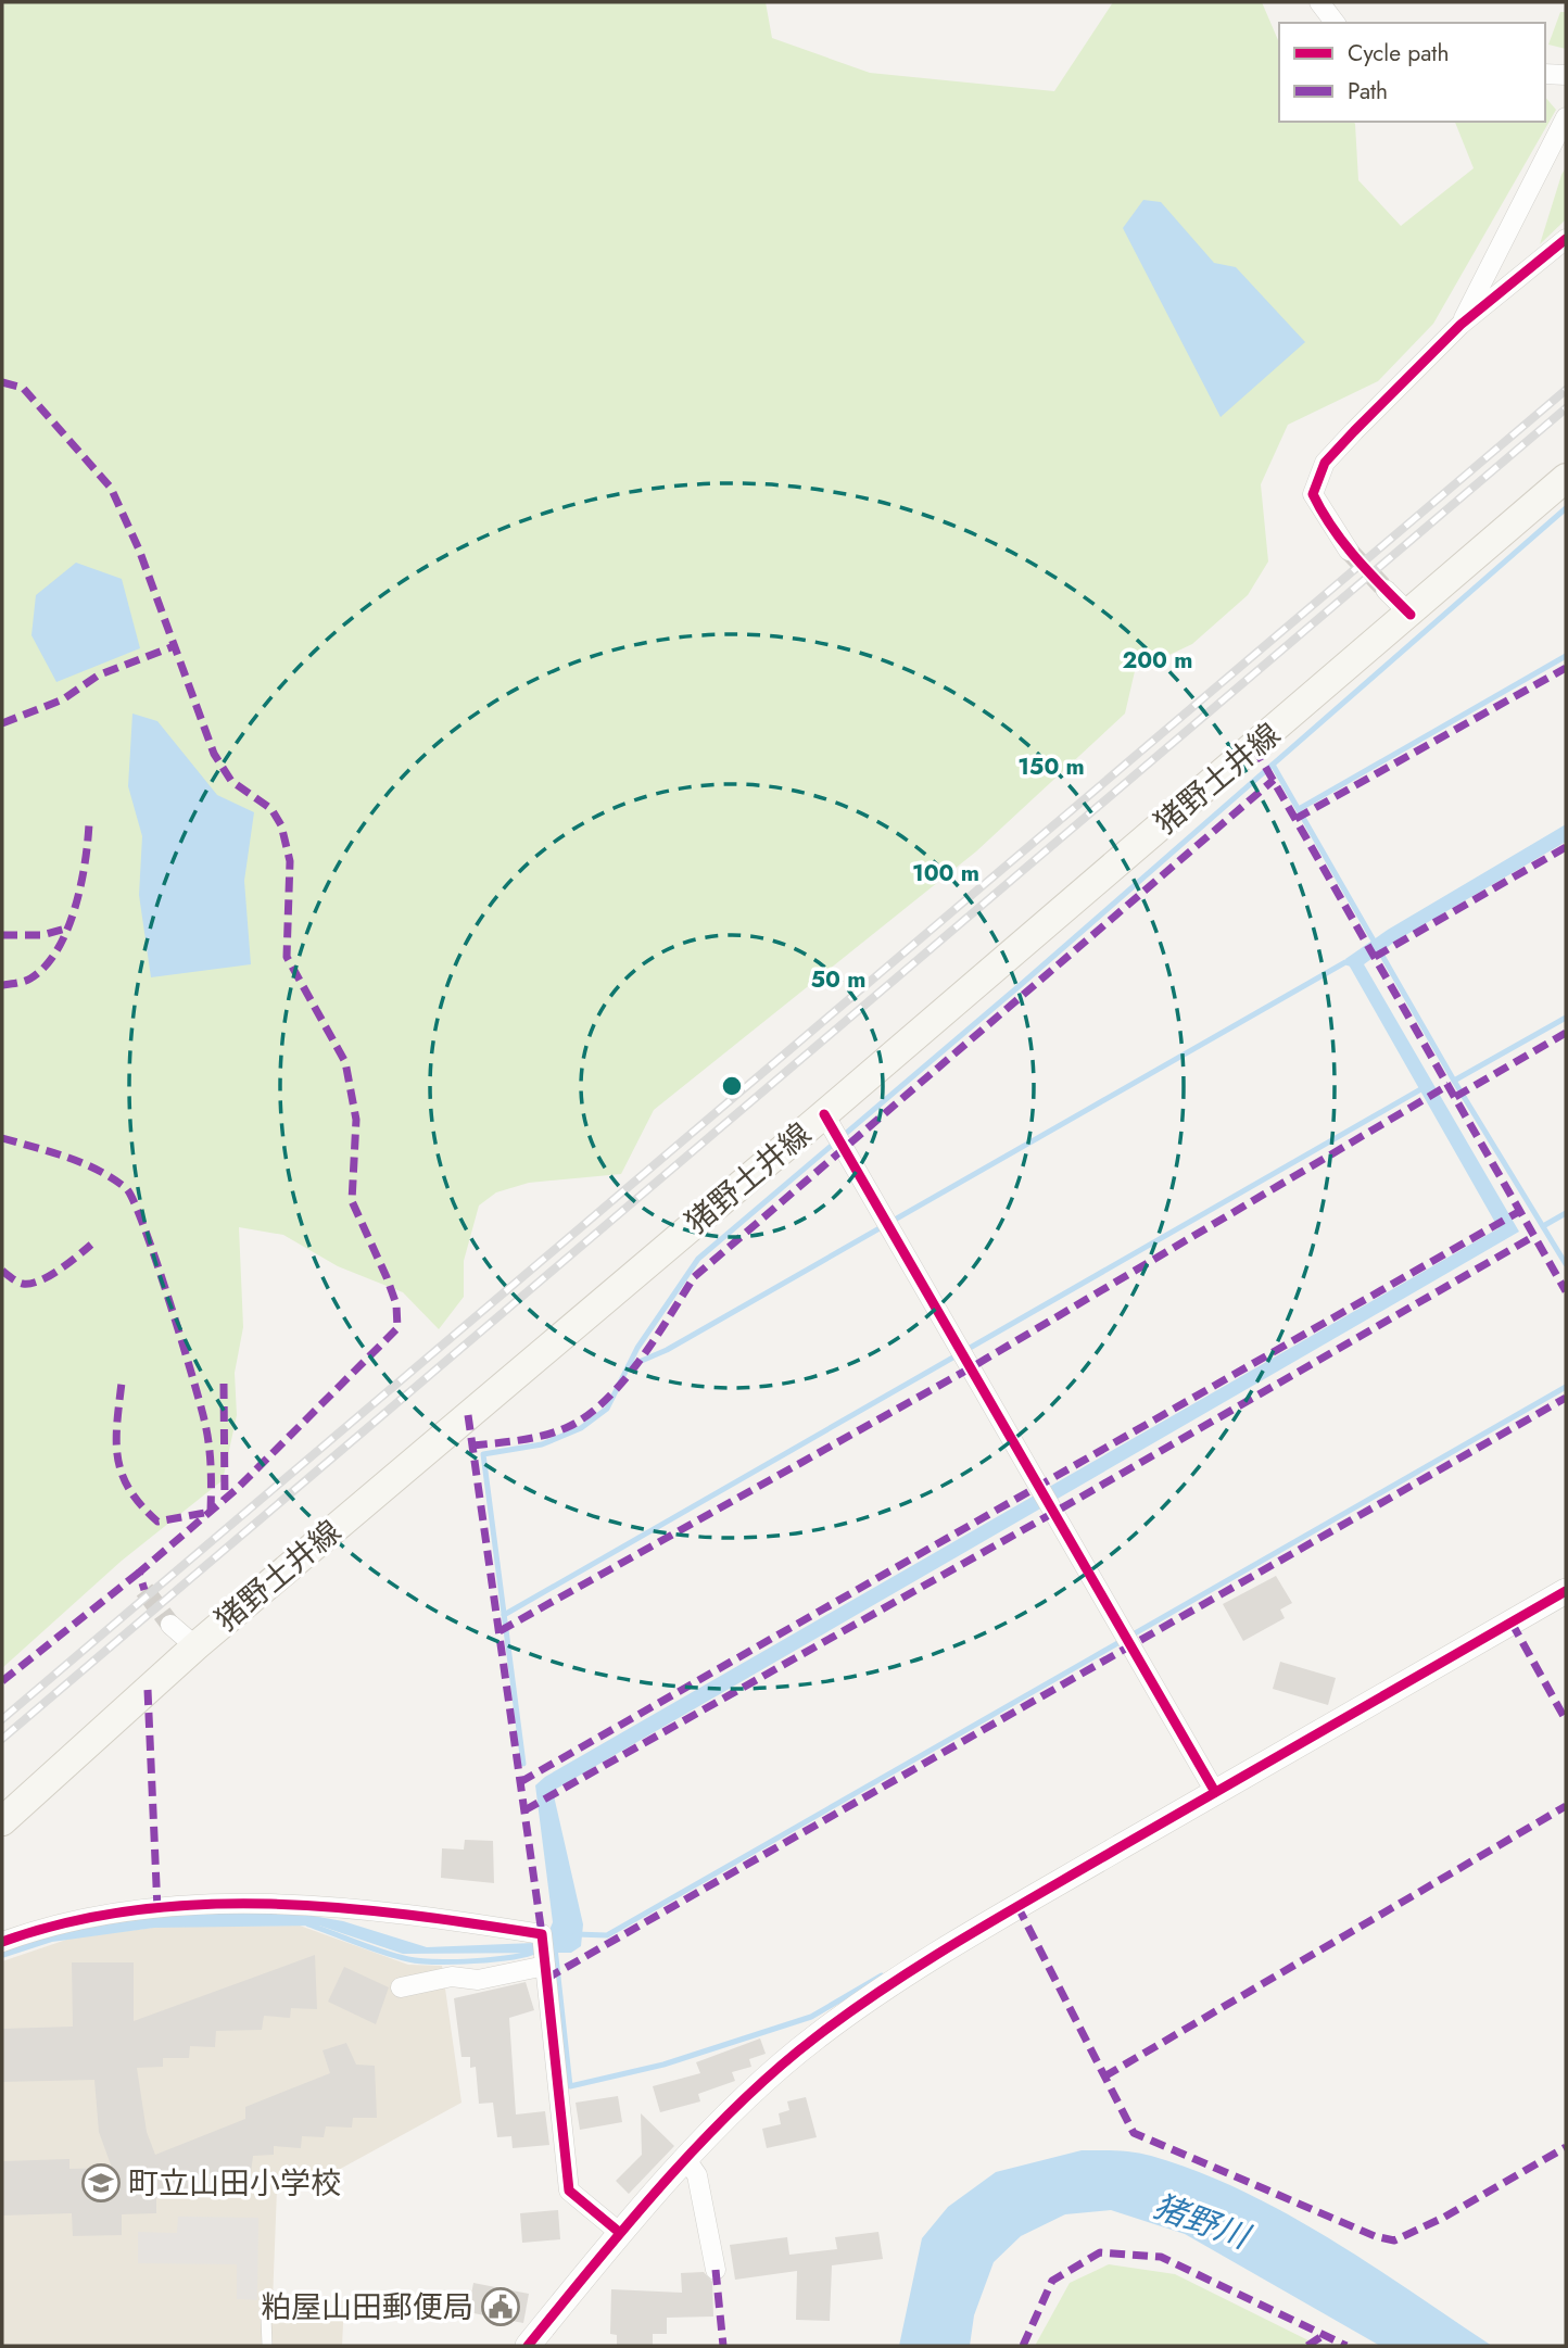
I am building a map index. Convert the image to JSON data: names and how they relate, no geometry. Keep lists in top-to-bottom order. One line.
{"streets":{"main road":["猪野土井線"]},"water":["猪野川"],"places":{"school or university":["町立山田小学校"],"public building":["粕屋山田郵便局"]},"legend":["Cycle path","Path"],"rings":["200 m","150 m","100 m","50 m"]}
